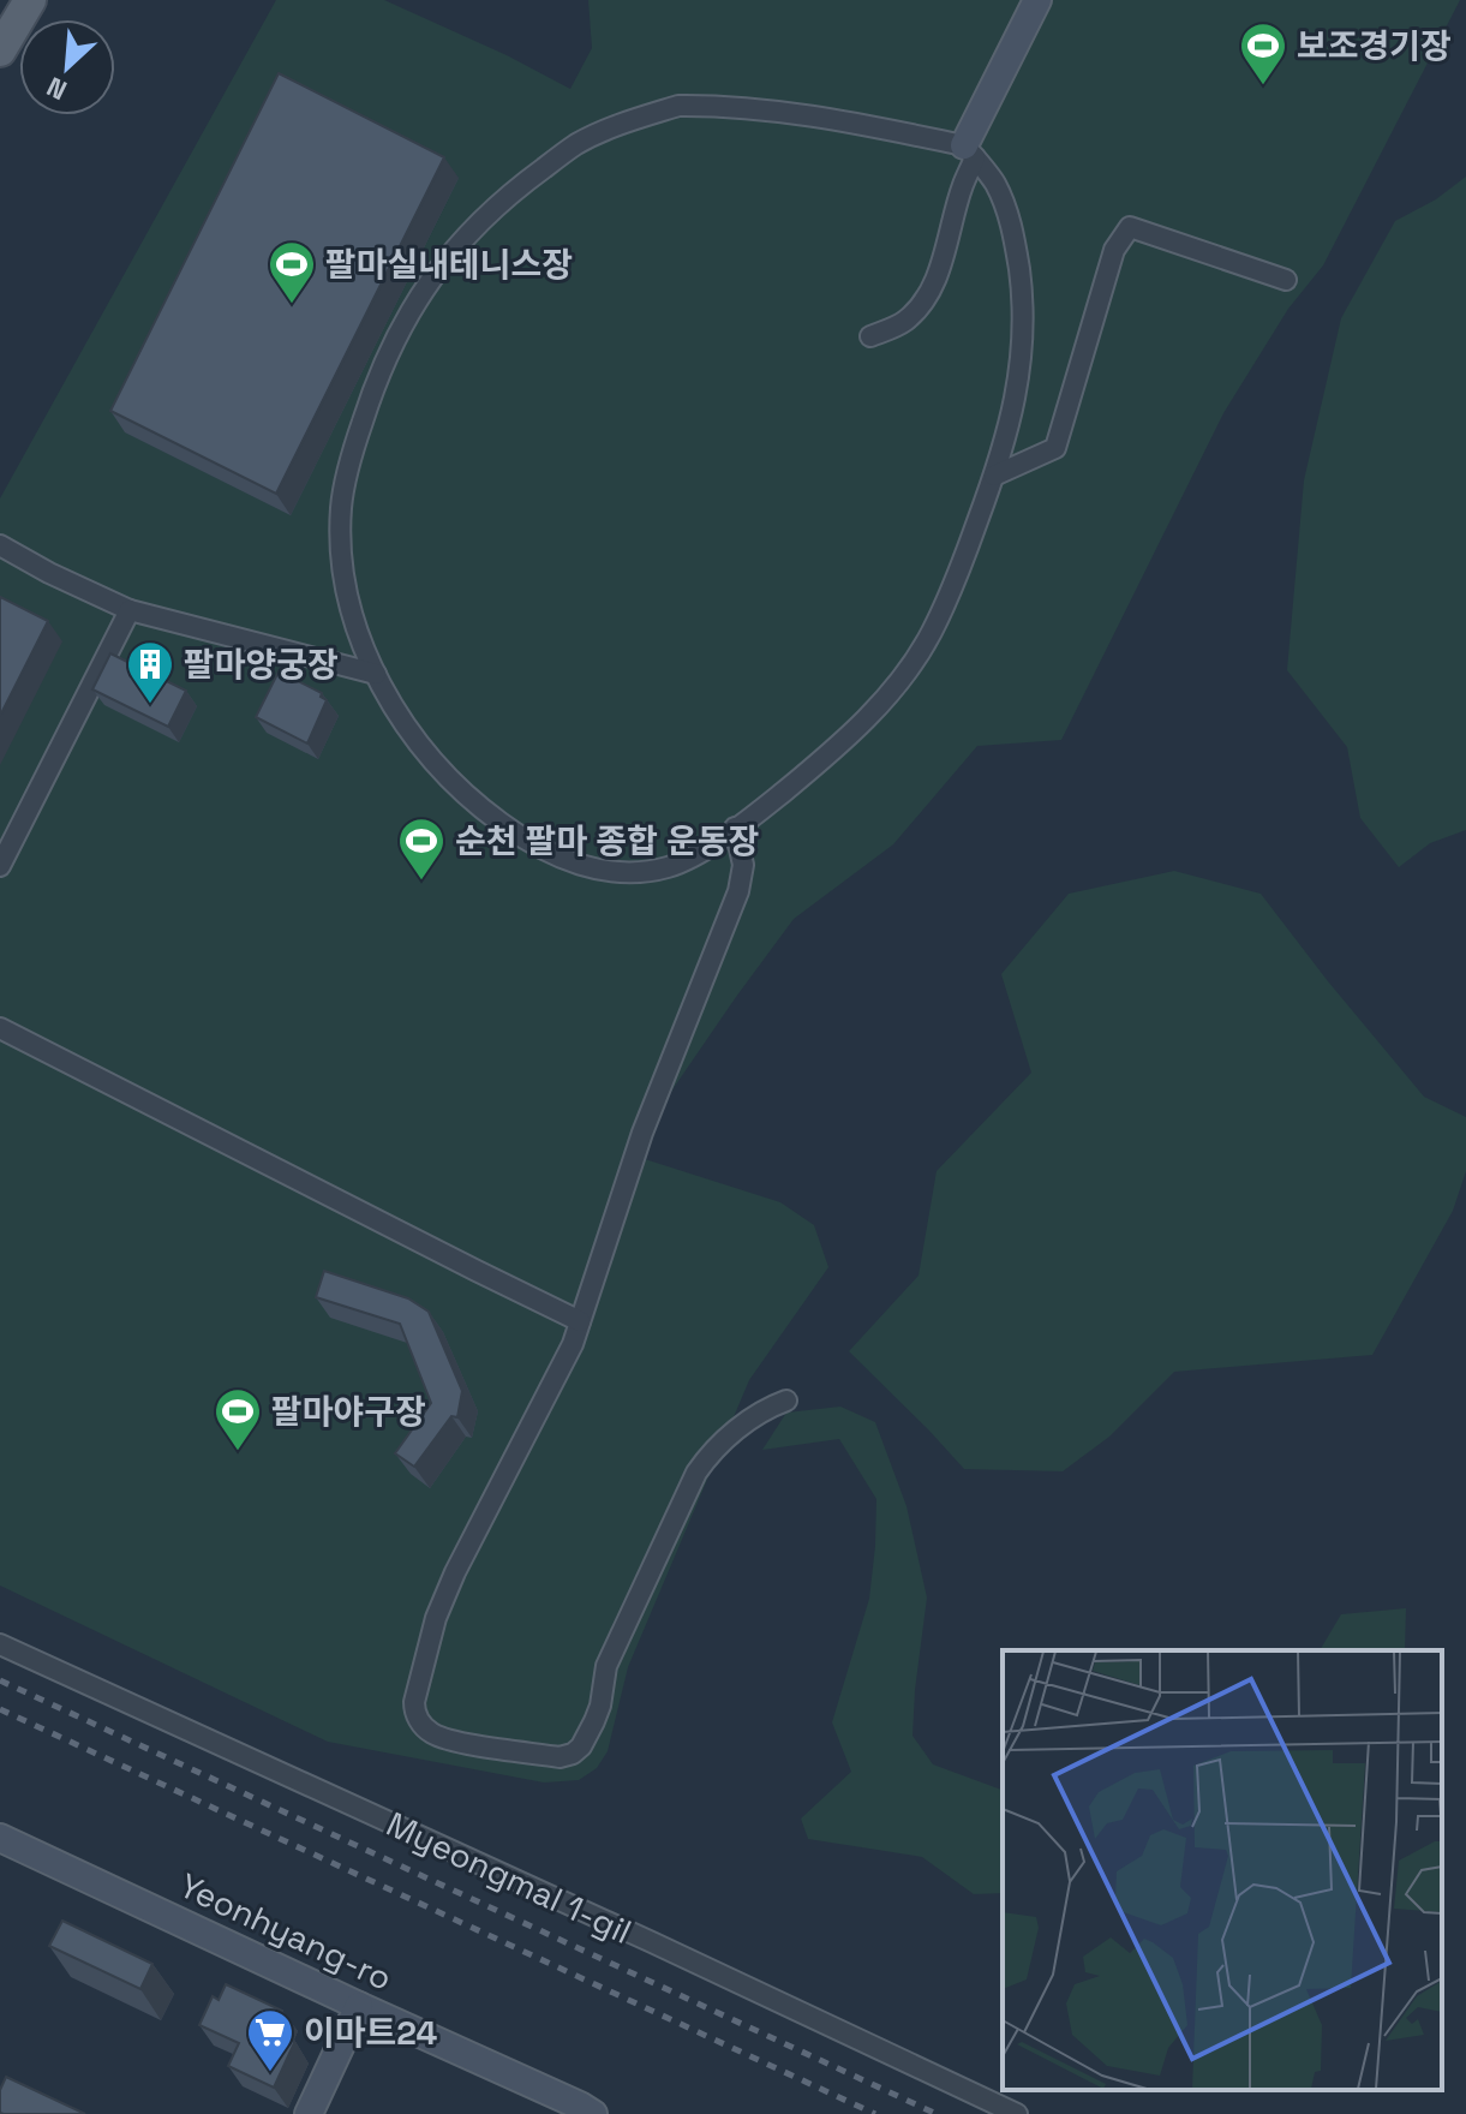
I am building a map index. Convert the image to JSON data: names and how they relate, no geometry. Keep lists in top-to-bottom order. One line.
{"streets":{"main road":["Yeonhyang-ro"],"street":["Myeongmal 1-gil"]},"places":{"sports":["보조경기장","팔마실내테니스장","순천 팔마 종합 운동장","팔마야구장"],"building":["팔마양궁장"],"supermarket":["이마트24"]},"north":"bottom left"}
